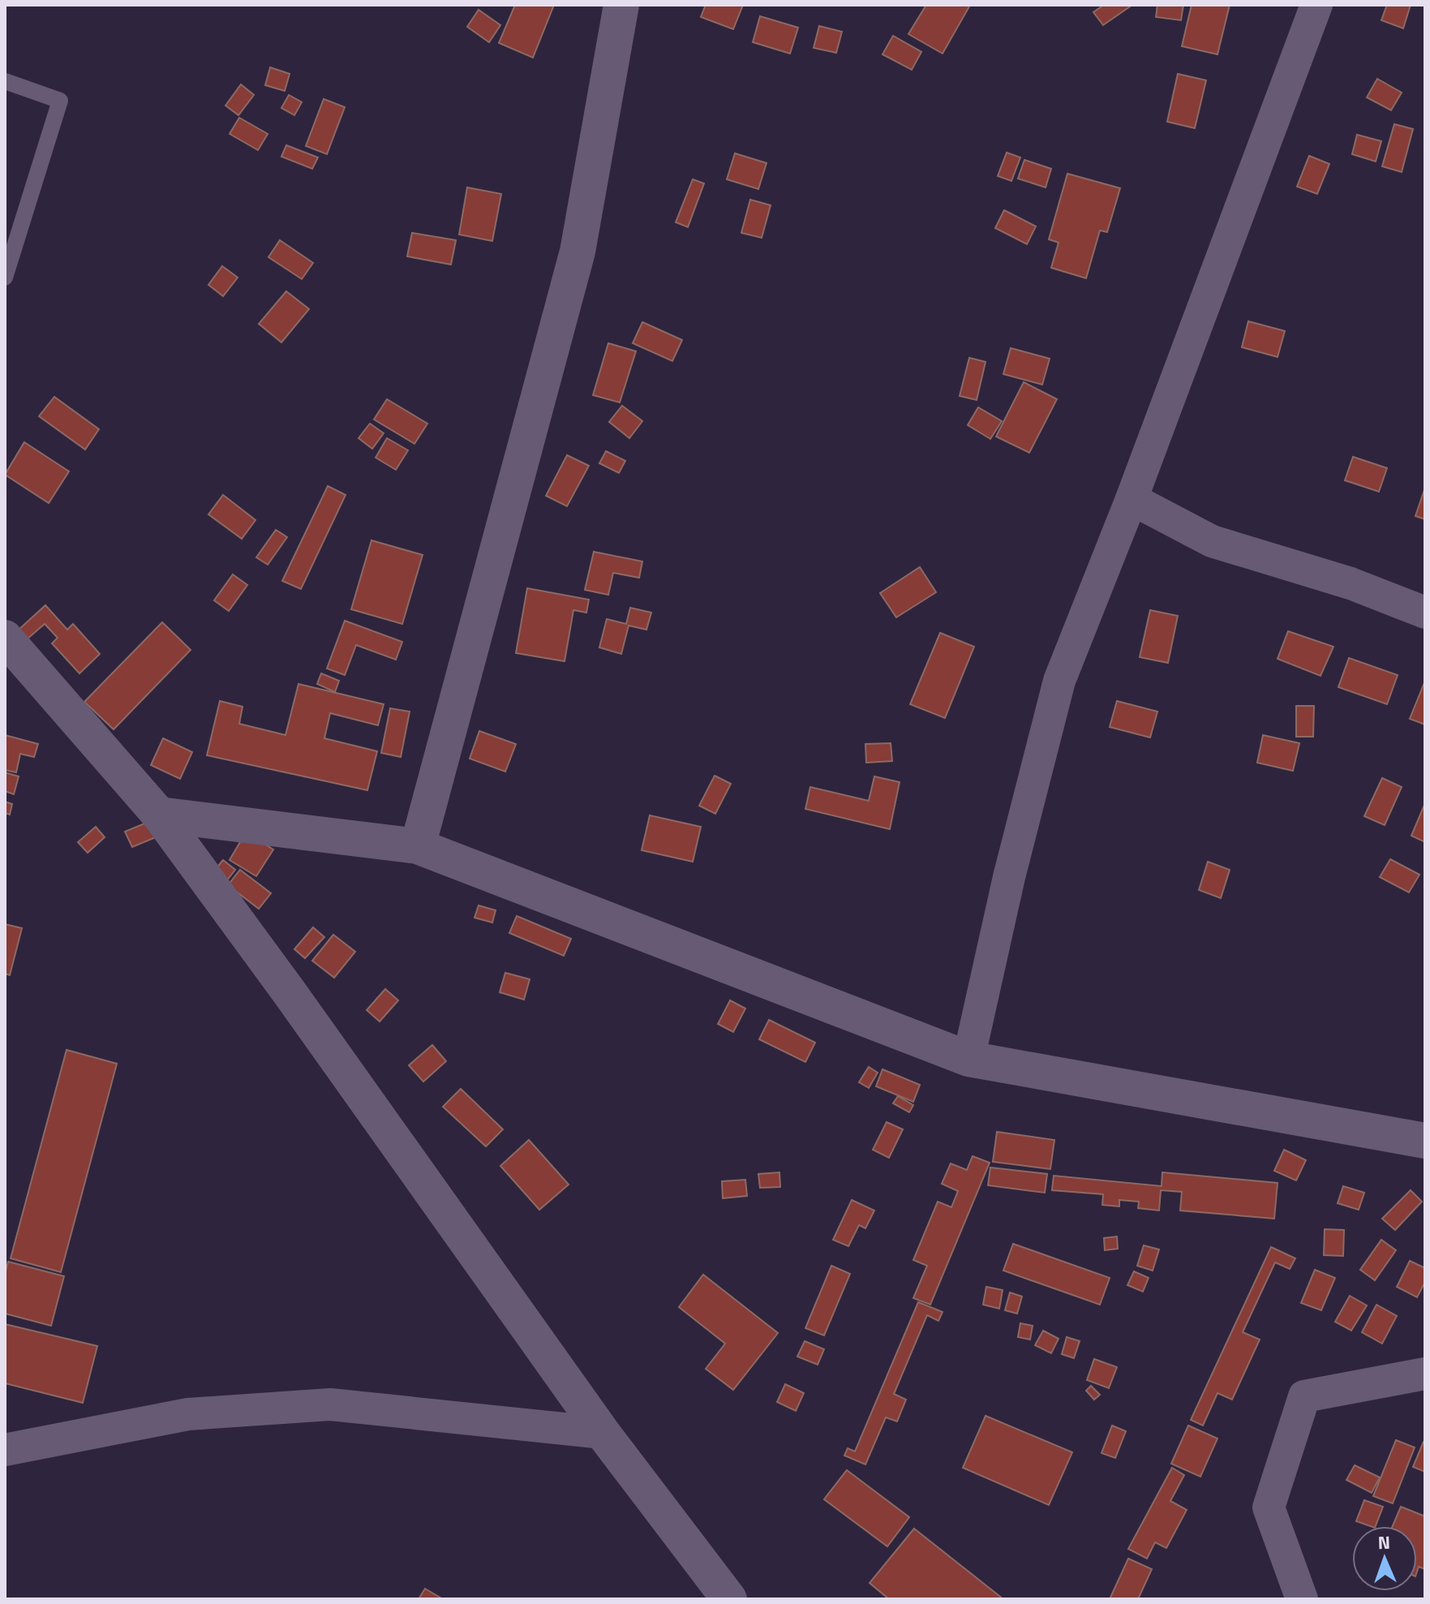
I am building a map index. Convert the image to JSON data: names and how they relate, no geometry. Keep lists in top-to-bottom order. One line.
{"north":"top"}
